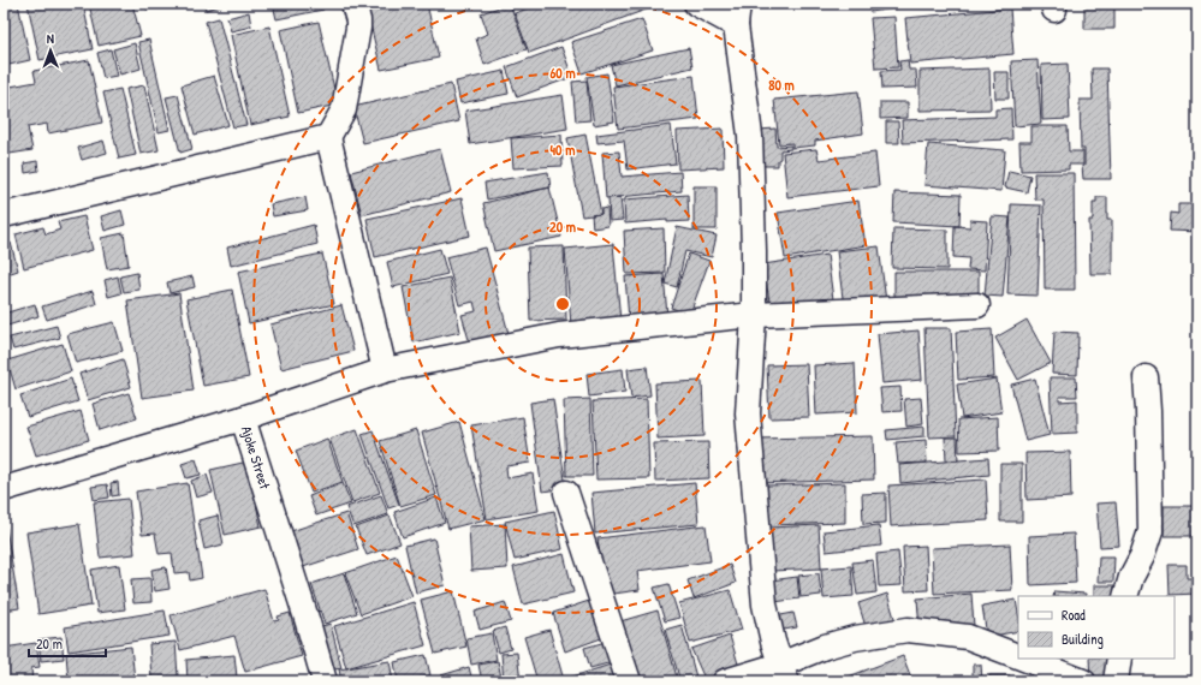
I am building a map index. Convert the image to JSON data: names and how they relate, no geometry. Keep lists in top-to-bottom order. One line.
{"streets":{"street":["Ajoke Street"]},"legend":["Road","Building"],"scale_bar":"20 m","north":"top","rings":["60 m","80 m","40 m","20 m"]}
